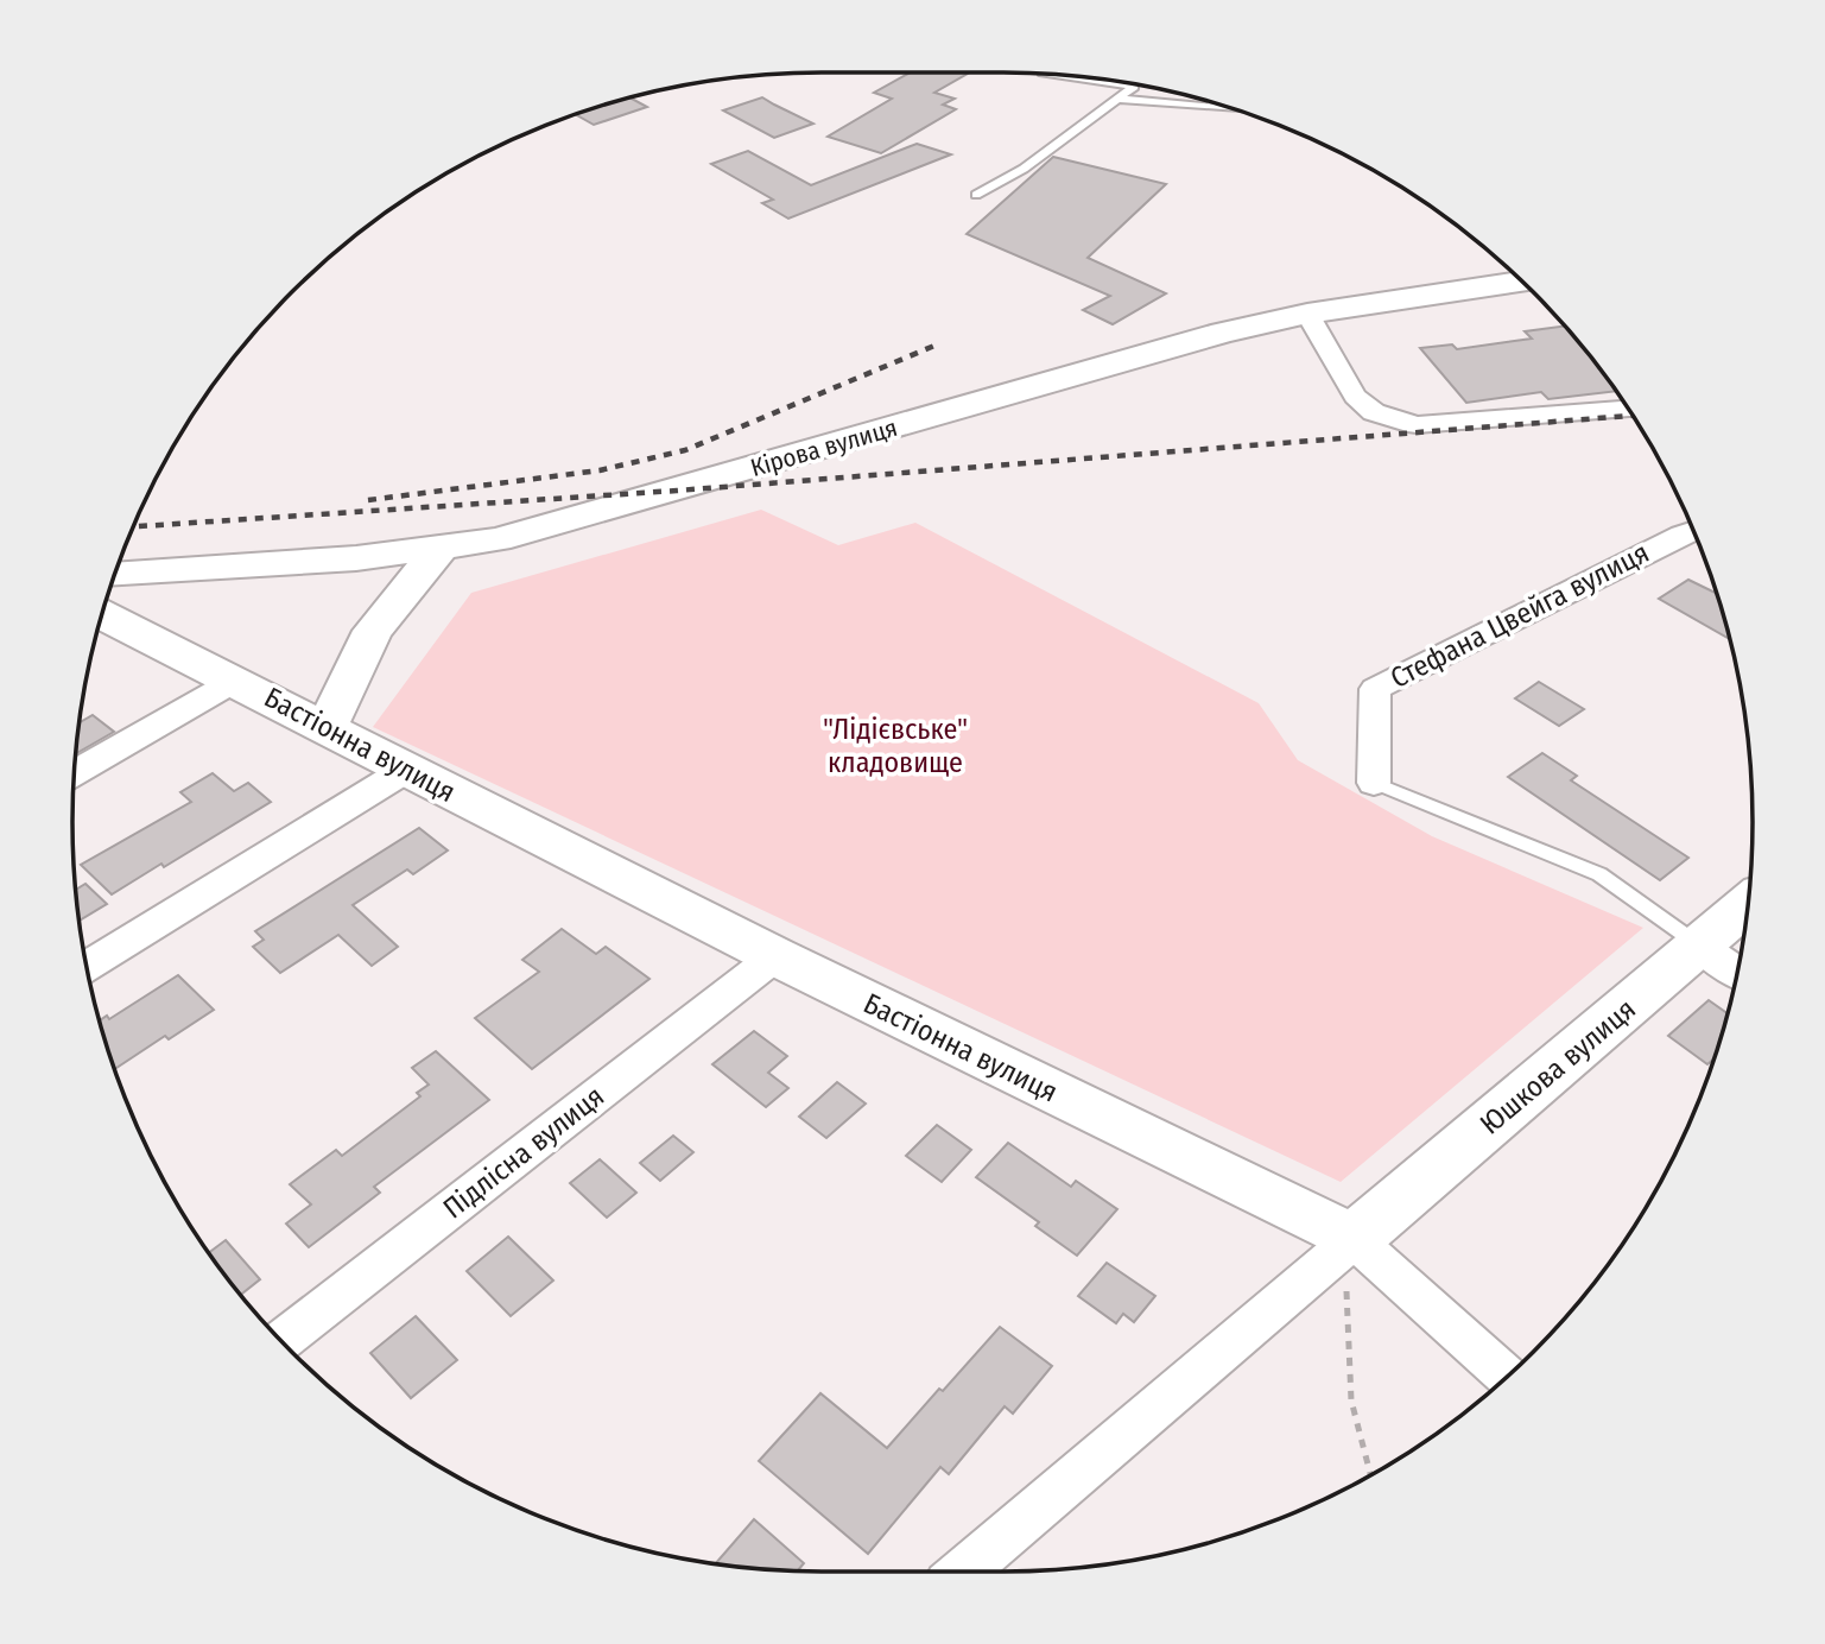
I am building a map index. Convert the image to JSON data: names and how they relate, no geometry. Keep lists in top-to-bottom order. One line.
{"streets":{"main road":["Кірова вулиця","Бастіонна вулиця","Юшкова вулиця"],"street":["Стефана Цвейга вулиця","Підлісна вулиця"]},"crossings":[["Бастіонна вулиця","Юшкова вулиця"],["Бастіонна вулиця","Підлісна вулиця"]],"parks":["\"Лідієвське\" кладовище"]}
